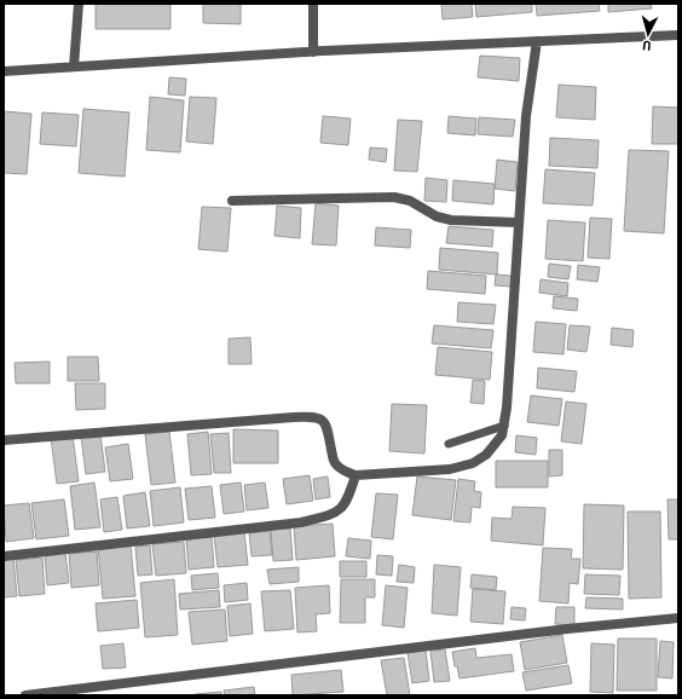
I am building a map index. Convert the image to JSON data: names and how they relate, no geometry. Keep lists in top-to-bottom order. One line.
{"north":"bottom"}
